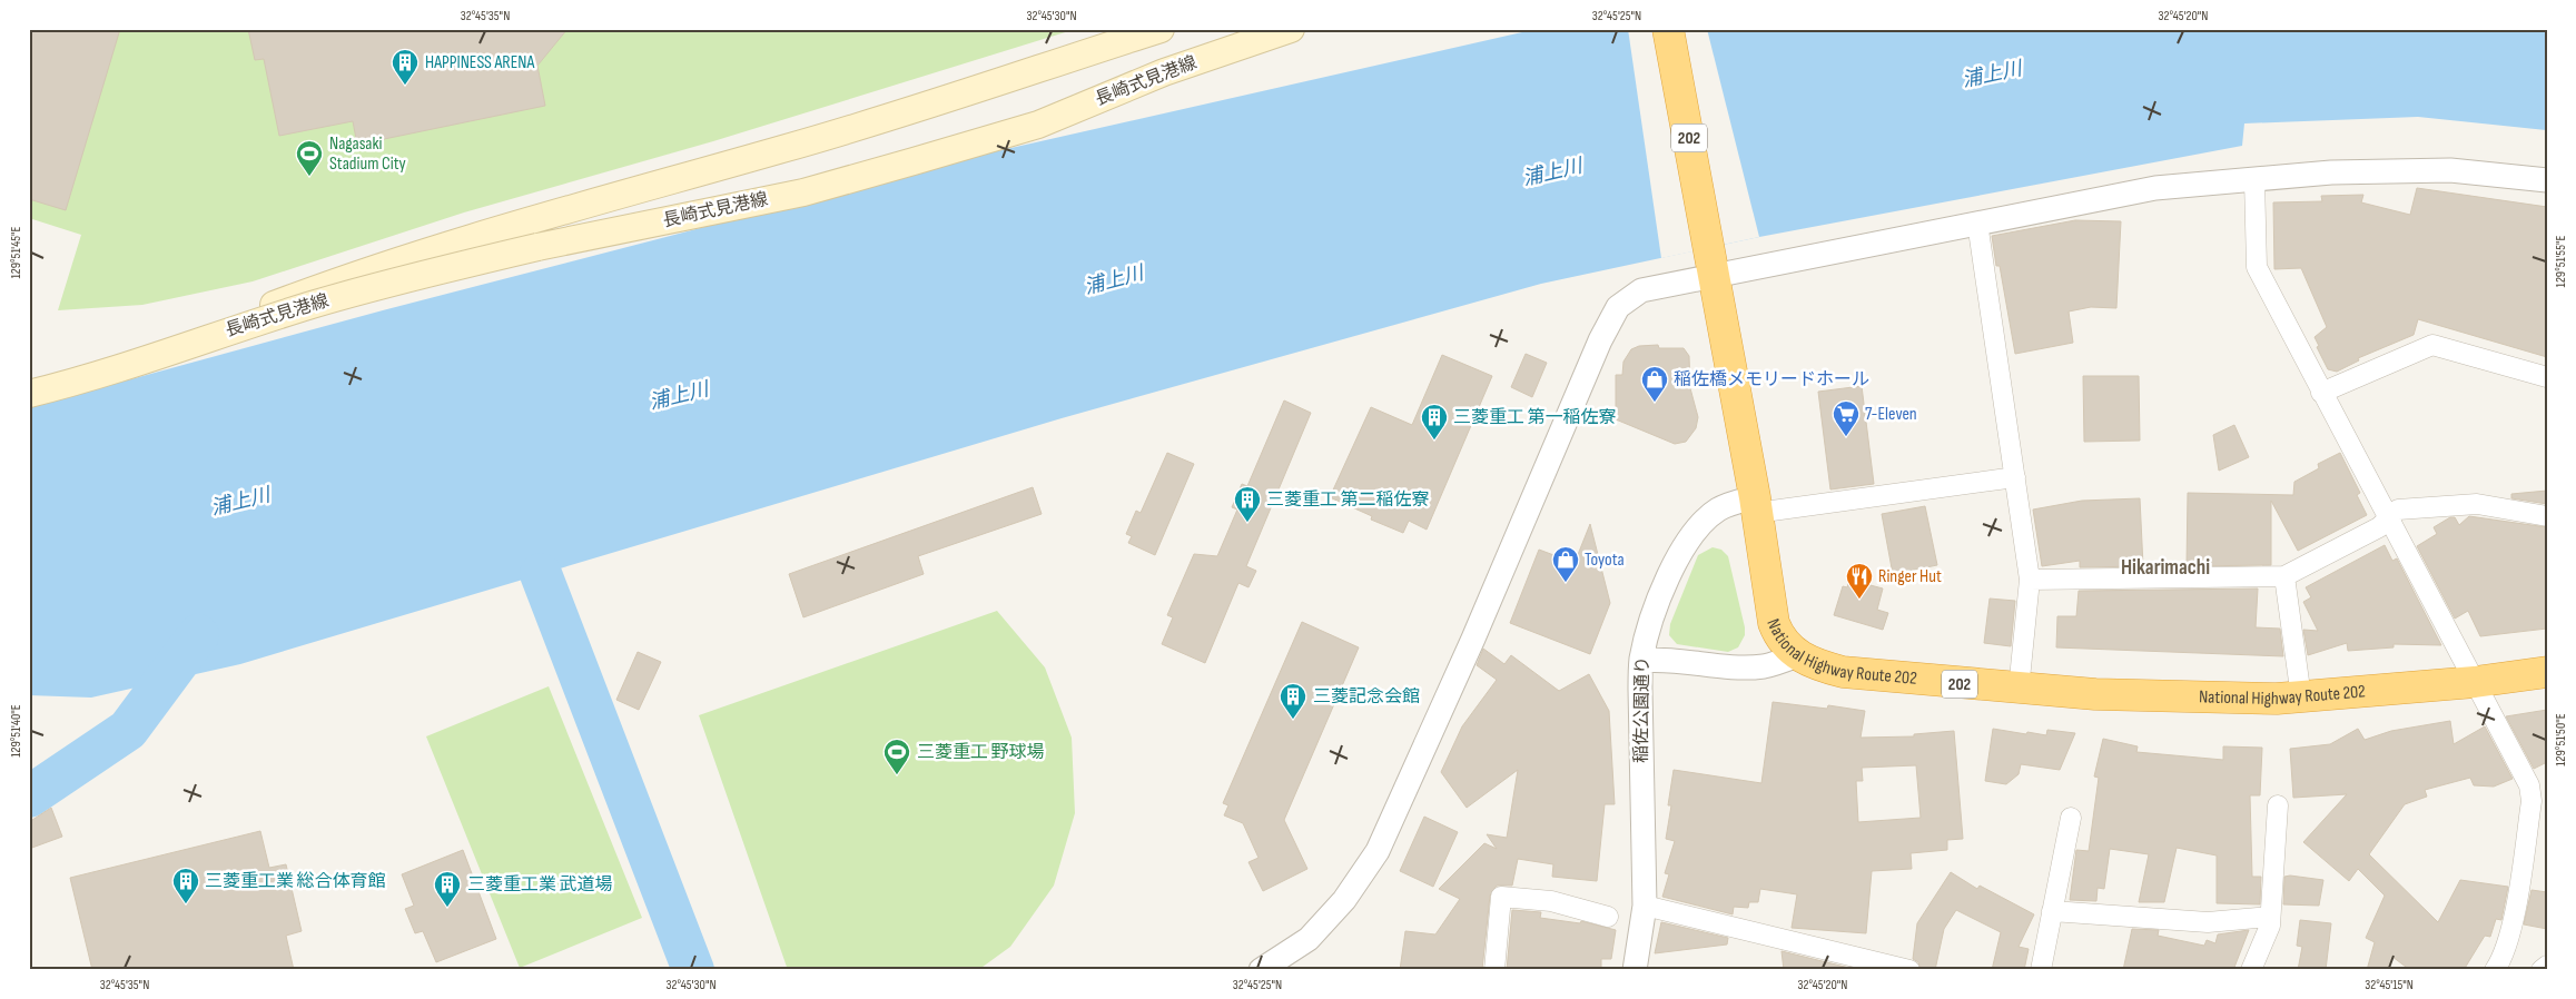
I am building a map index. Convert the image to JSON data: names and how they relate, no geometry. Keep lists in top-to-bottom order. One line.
{"streets":{"highway":["202","National Highway Route 202"],"main road":["長崎式見港線"],"street":["稲佐公園通り"]},"crossings":[["National Highway Route 202","稲佐公園通り"]],"districts":["Hikarimachi"],"water":["浦上川"],"places":{"building":["HAPPINESS ARENA","三菱重工 第一稲佐寮","三菱重工 第二稲佐寮","三菱記念会館","三菱重工業 総合体育館","三菱重工業 武道場"],"sports":["Nagasaki Stadium City","三菱重工 野球場"],"shop":["稲佐橋メモリードホール","Toyota"],"supermarket":["7-Eleven"],"restaurant":["Ringer Hut"]},"coordinates":["32°45'35\"N","32°45'30\"N","32°45'25\"N","32°45'20\"N","129°51'45\"E","129°51'55\"E","129°51'40\"E","129°51'50\"E","32°45'15\"N"]}
